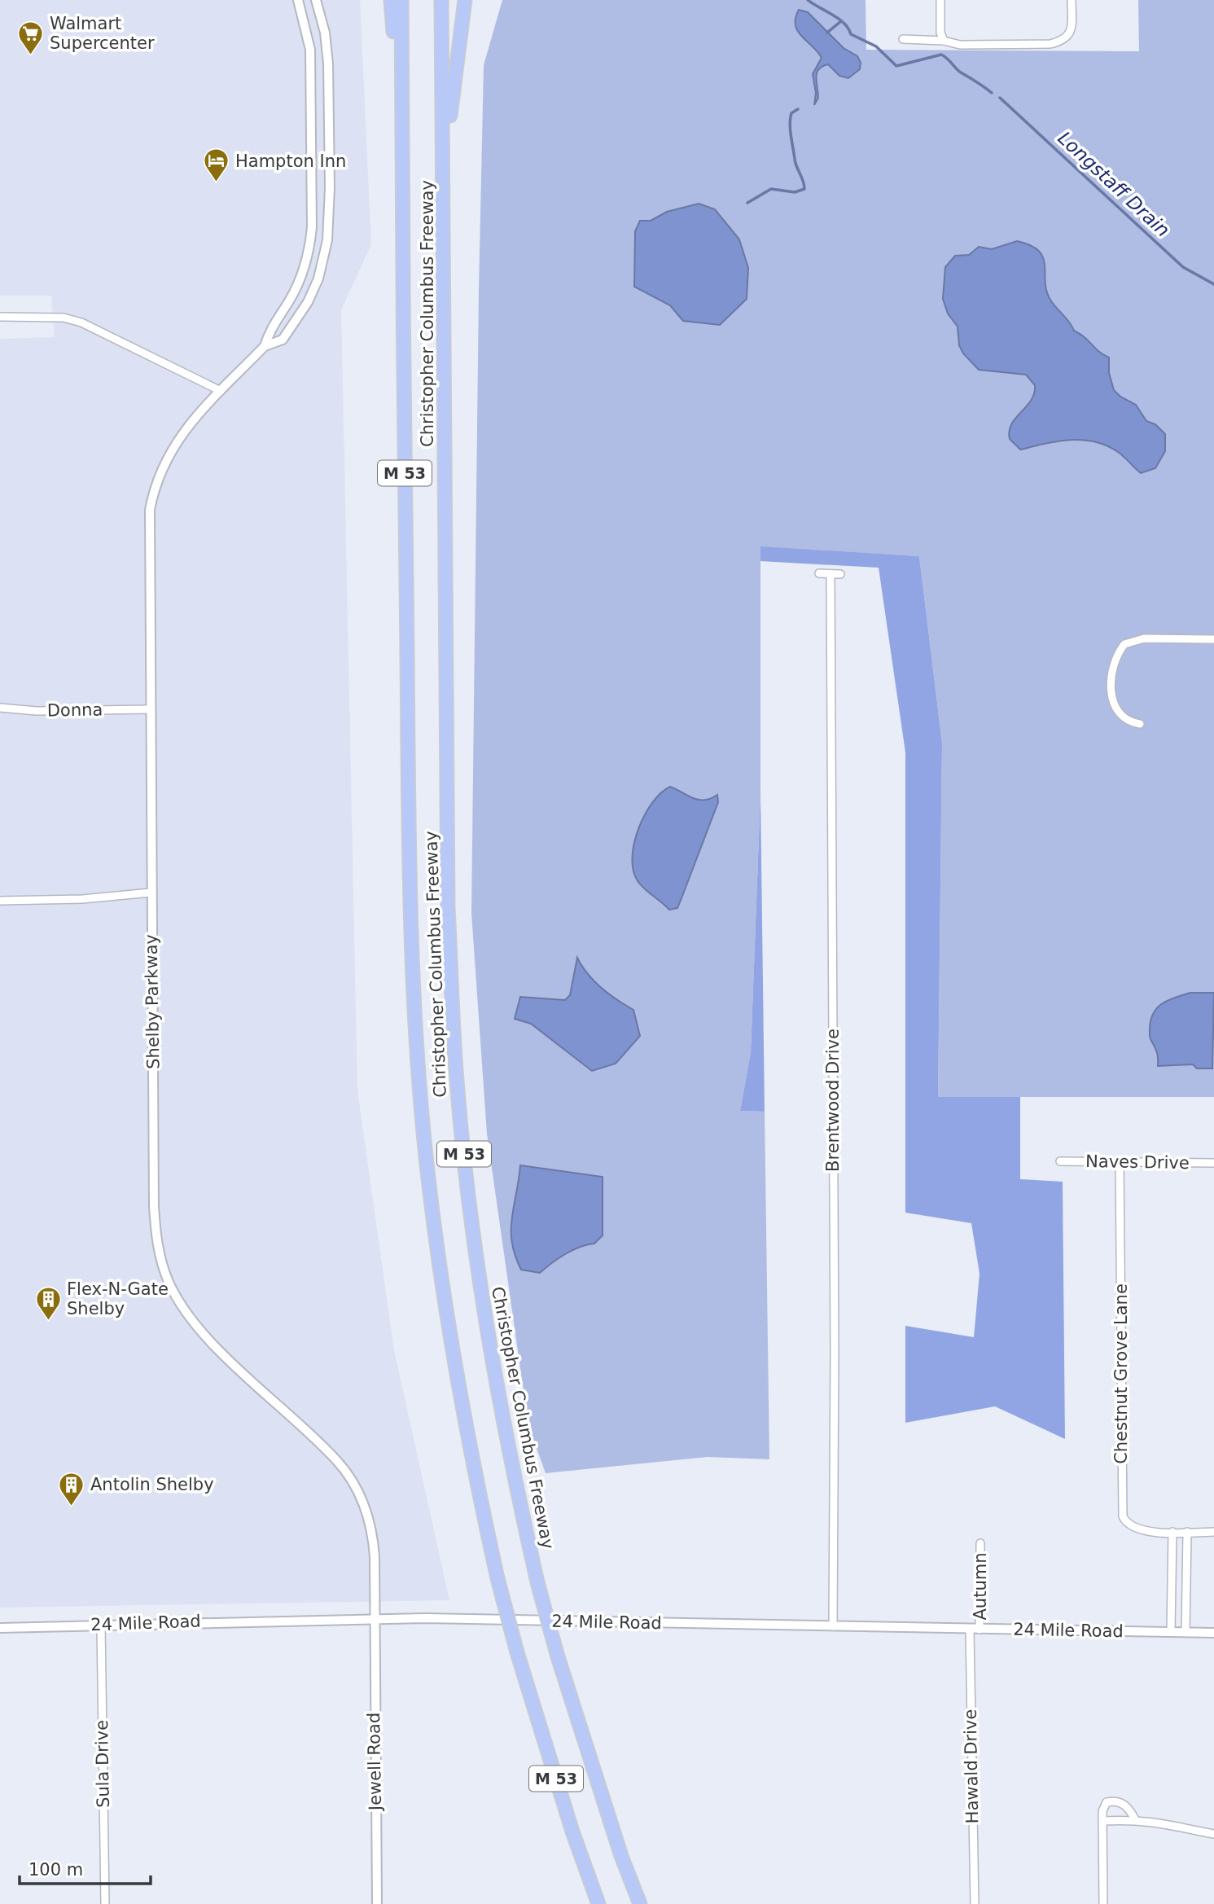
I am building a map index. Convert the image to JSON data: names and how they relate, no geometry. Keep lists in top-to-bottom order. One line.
{"streets":{"highway":["Christopher Columbus Freeway","M 53"],"street":["Donna","Shelby Parkway","Brentwood Drive","Naves Drive","Chestnut Grove Lane","Autumn","24 Mile Road","Jewell Road","Sula Drive","Hawald Drive"]},"crossings":[["Donna","Shelby Parkway"],["Shelby Parkway","24 Mile Road"],["Shelby Parkway","Jewell Road"],["Brentwood Drive","24 Mile Road"],["Naves Drive","Chestnut Grove Lane"],["Autumn","24 Mile Road"],["24 Mile Road","Jewell Road"],["24 Mile Road","Sula Drive"],["24 Mile Road","Hawald Drive"]],"water":["Longstaff Drain"],"places":{"supermarket":["Walmart Supercenter"],"hotel":["Hampton Inn"],"building":["Flex-N-Gate Shelby","Antolin Shelby"]},"scale_bar":"100 m"}
